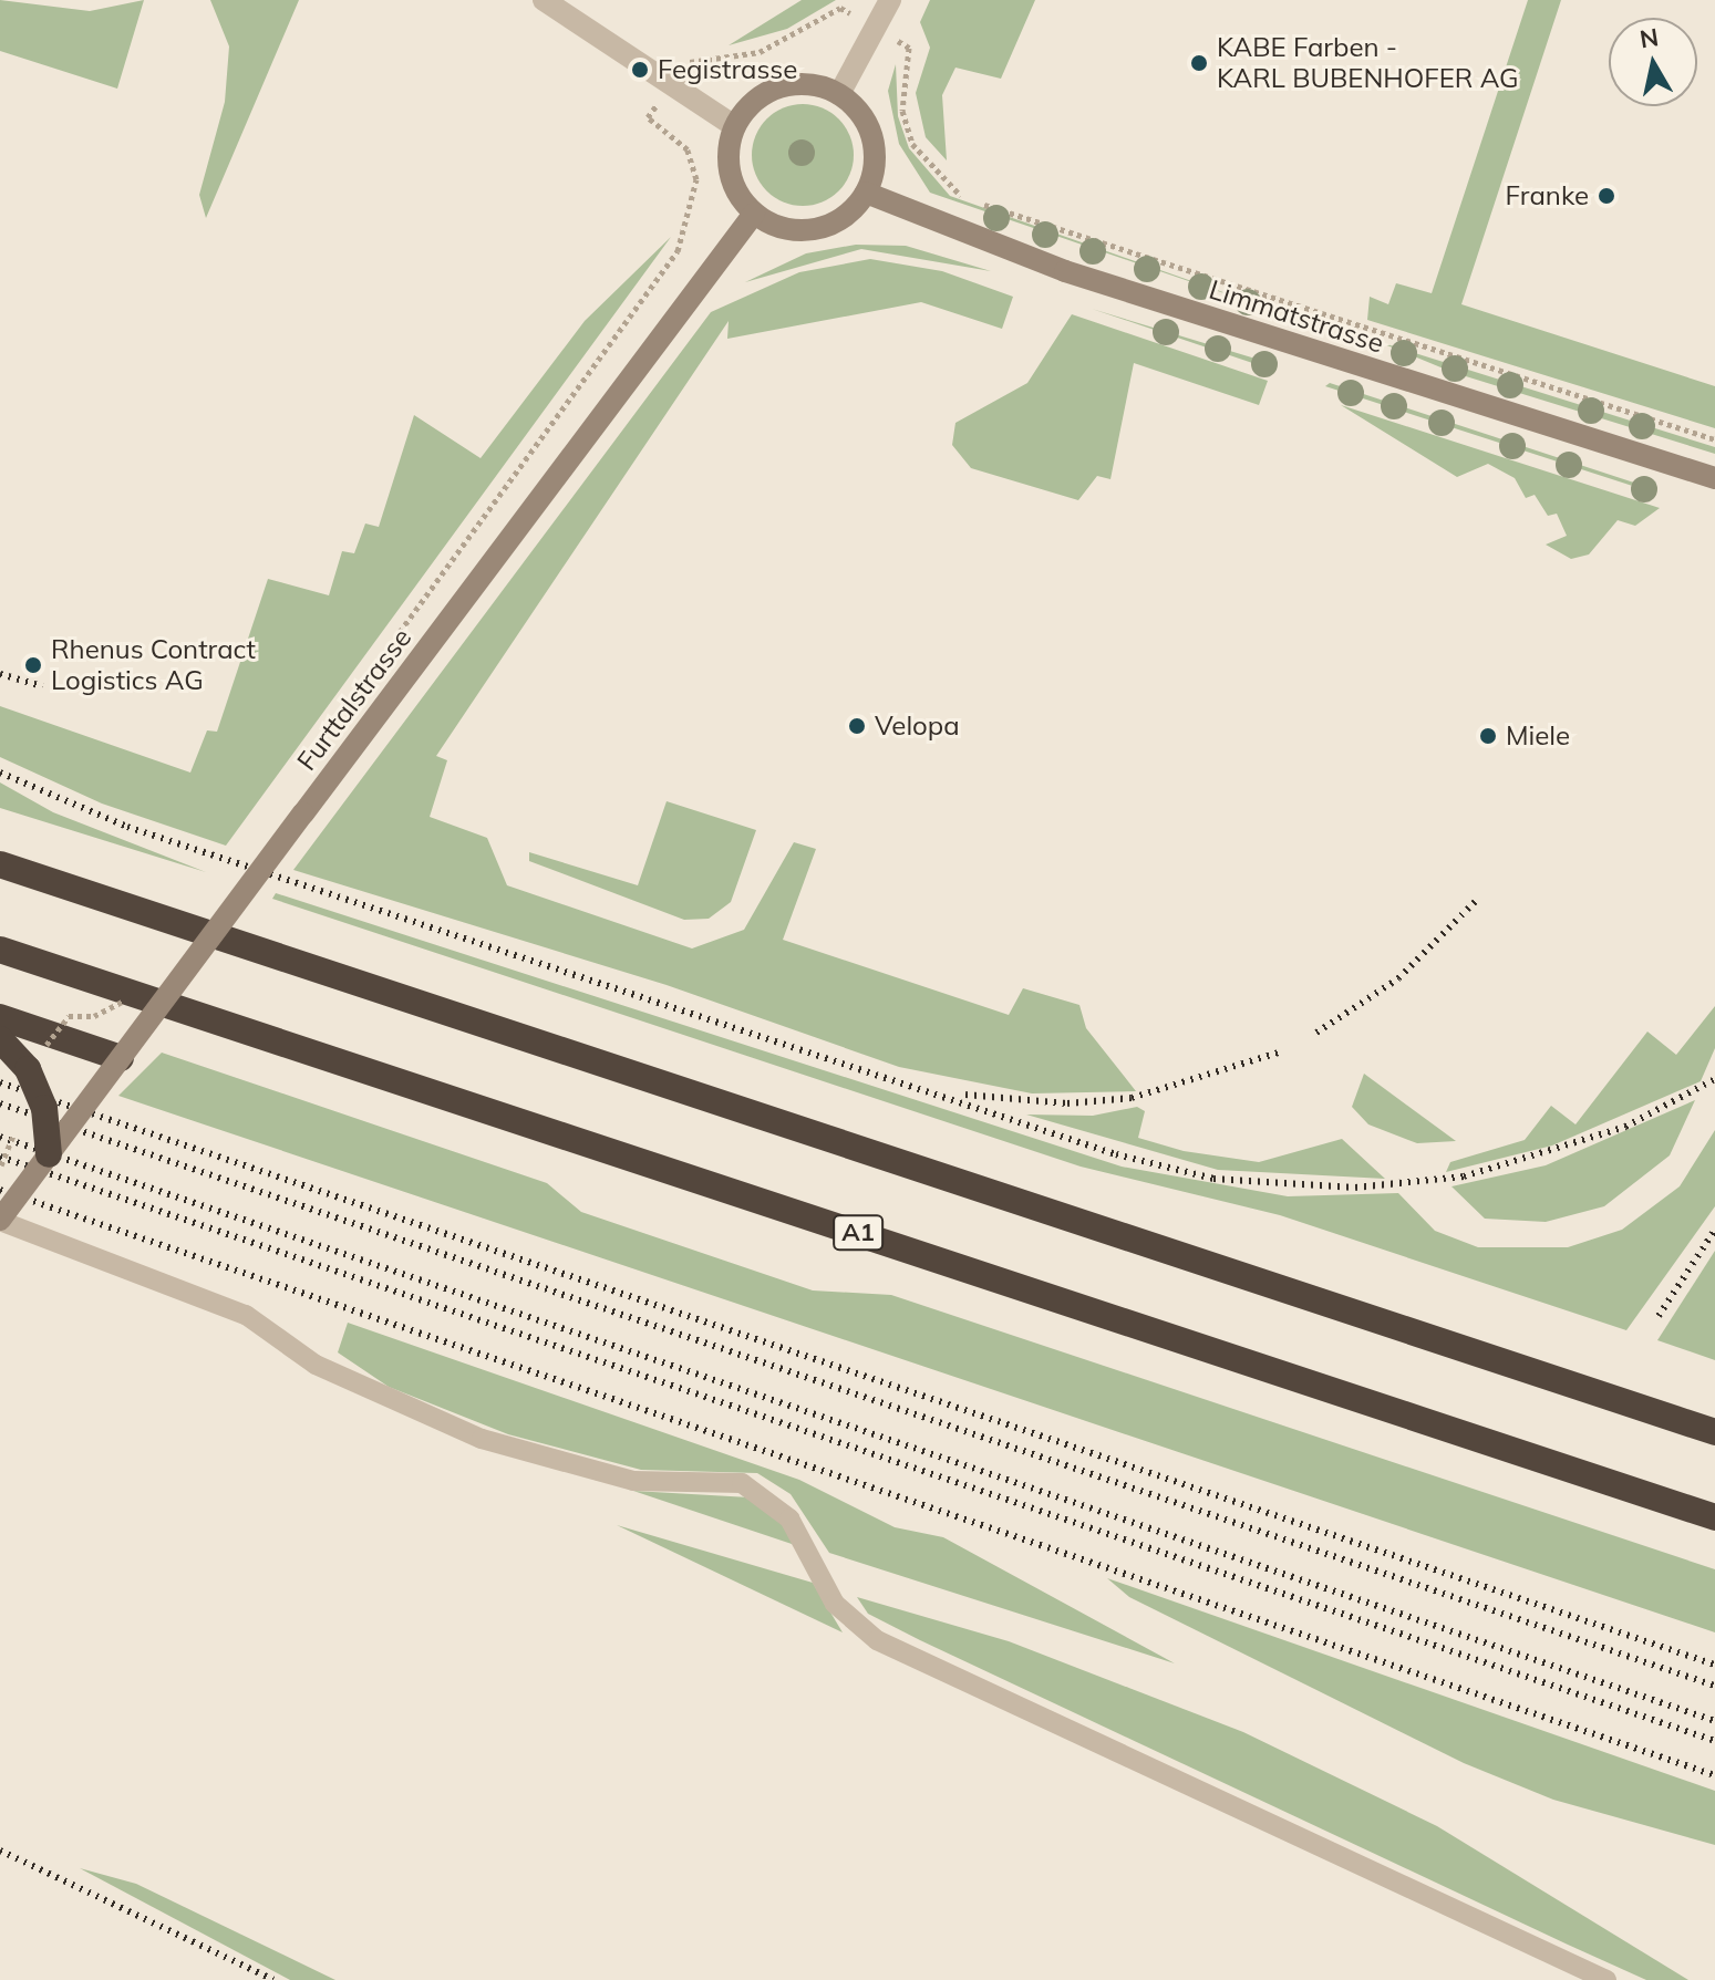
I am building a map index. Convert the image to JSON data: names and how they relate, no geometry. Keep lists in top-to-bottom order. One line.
{"streets":{"highway":["A1"],"main road":["Limmatstrasse","Furttalstrasse"]},"crossings":[["Limmatstrasse","Furttalstrasse"]],"places":["KABE Farben - KARL BUBENHOFER AG","Fegistrasse","Franke","Rhenus Contract Logistics AG","Velopa","Miele"],"north":"top"}
